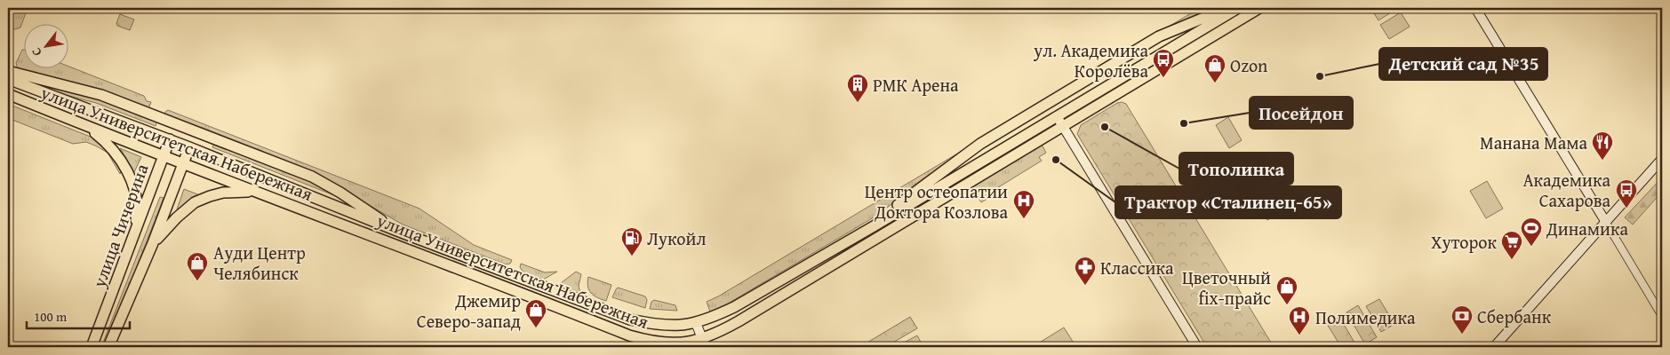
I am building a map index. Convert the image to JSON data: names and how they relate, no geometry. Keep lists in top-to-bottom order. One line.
{"streets":{"main road":["улица Университетская Набережная","улица Чичерина"]},"crossings":[["улица Университетская Набережная","улица Чичерина"]],"places":{"other":["Детский сад №35","Посейдон","Тополинка","Трактор «Сталинец-65»"],"bus stop":["ул. Академика Королёва","Академика Сахарова"],"shop":["Ozon","Ауди Центр Челябинск","Цветочный fix-прайс","Джемир Северо-запад"],"building":["РМК Арена"],"restaurant":["Манана Мама"],"hospital":["Центр остеопатии Доктора Козлова","Полимедика"],"sports":["Динамика"],"fuel station":["Лукойл"],"supermarket":["Хуторок"],"pharmacy":["Классика"],"bank":["Сбербанк"]},"scale_bar":"100 m","north":"bottom left"}
